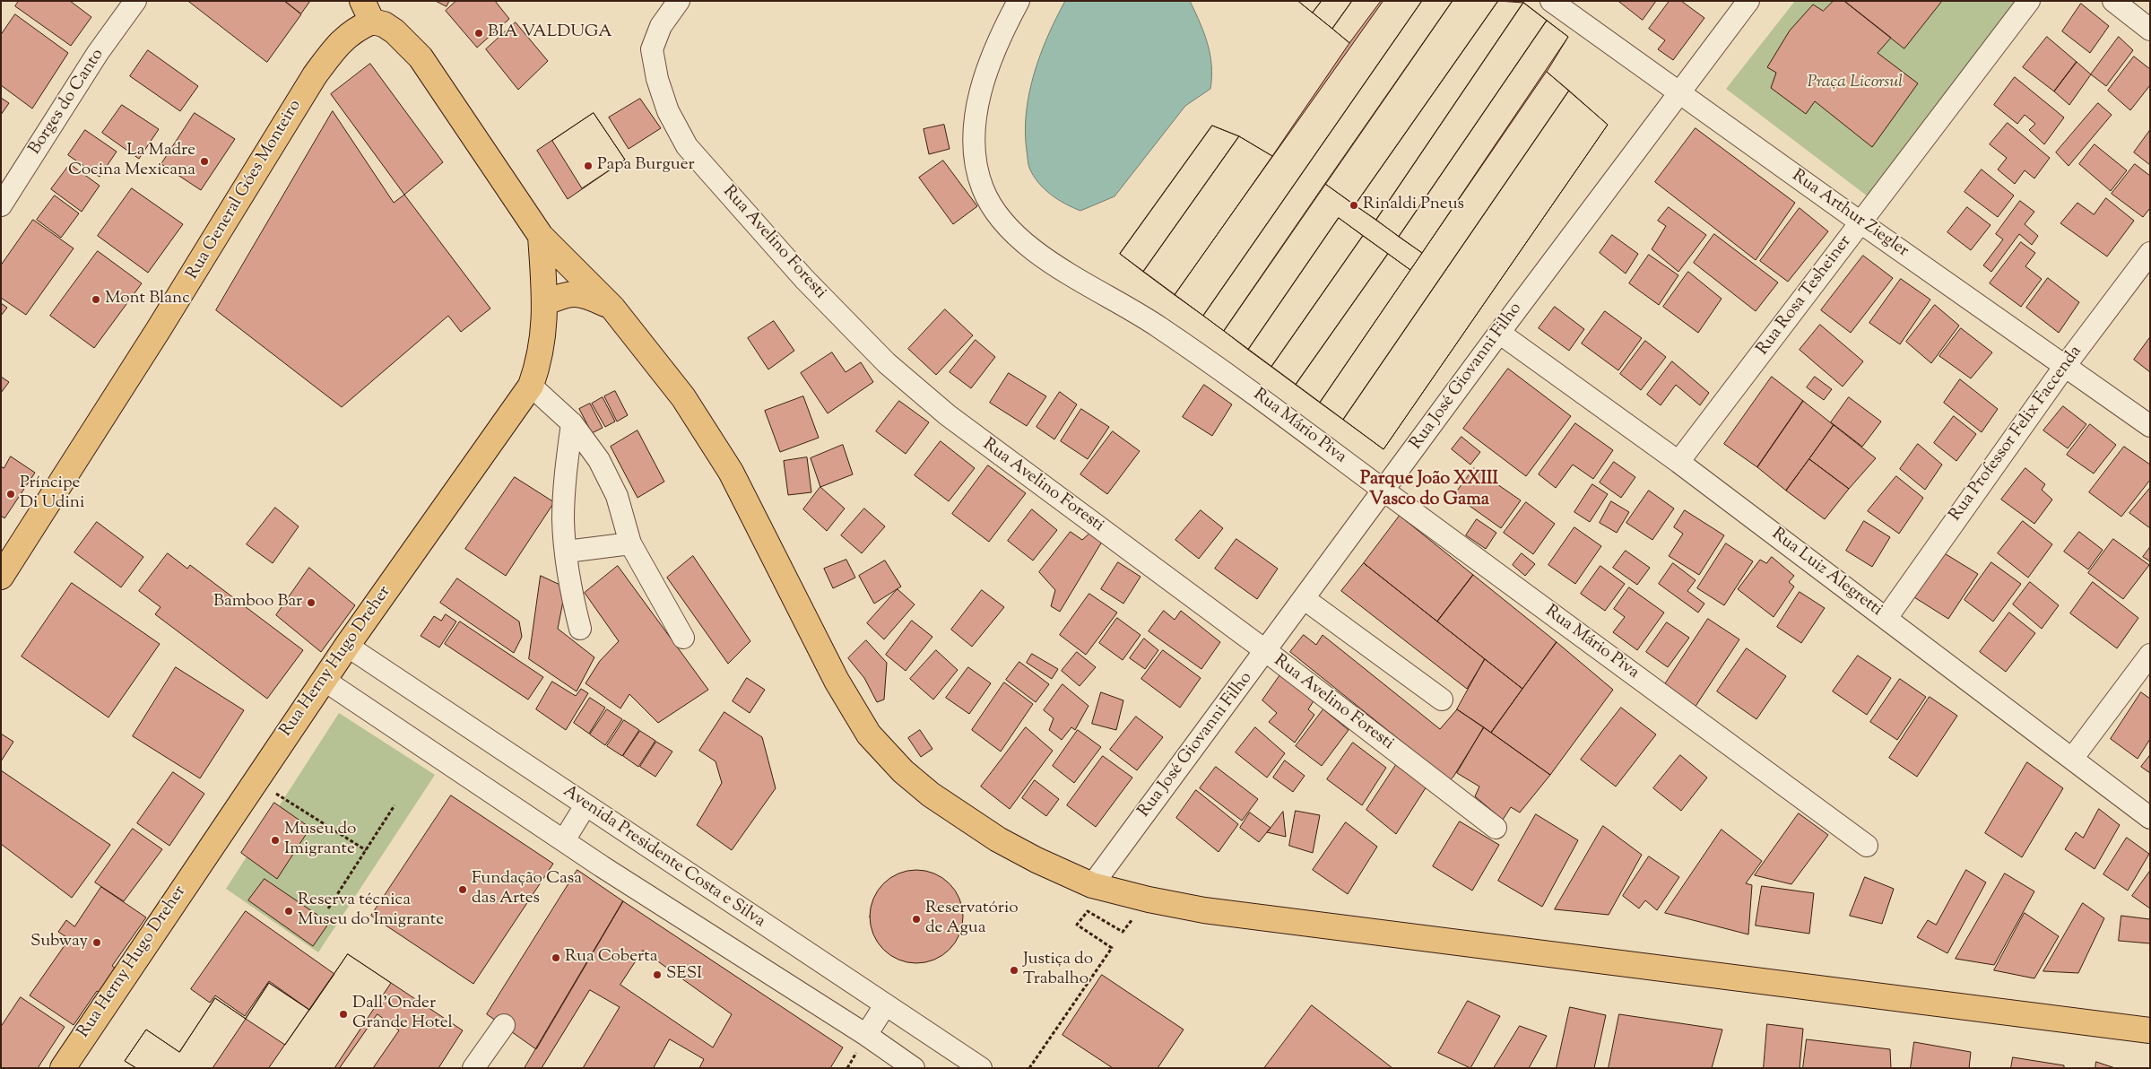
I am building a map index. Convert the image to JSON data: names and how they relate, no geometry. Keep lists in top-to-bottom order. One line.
{"streets":{"main road":["Rua General Góes Monteiro","Rua Herny Hugo Dreher"],"street":["Borges do Canto","Rua Arthur Ziegler","Rua Avelino Foresti","Rua Rosa Tesheiner","Rua José Giovanni Filho","Rua Mário Piva","Rua Professor Felix Faccenda","Rua Luiz Alegretti","Avenida Presidente Costa e Silva"]},"crossings":[["Rua Arthur Ziegler","Rua Rosa Tesheiner"],["Rua Arthur Ziegler","Rua José Giovanni Filho"],["Rua Arthur Ziegler","Rua Professor Felix Faccenda"],["Rua Avelino Foresti","Rua José Giovanni Filho"],["Rua Rosa Tesheiner","Rua Luiz Alegretti"],["Rua José Giovanni Filho","Rua Mário Piva"],["Rua José Giovanni Filho","Rua Luiz Alegretti"],["Rua Professor Felix Faccenda","Rua Luiz Alegretti"],["Rua Herny Hugo Dreher","Avenida Presidente Costa e Silva"]],"districts":["Parque João XXIII Vasco do Gama"],"parks":["Praça Licorsul"],"places":["BIA VALDUGA","La Madre Cocina Mexicana","Papa Burguer","Rinaldi Pneus","Mont Blanc","Príncipe Di Udini","Bamboo Bar","Museu do Imigrante","Fundação Casa das Artes","Reserva técnica Museu do Imigrante","Reservatório de Agua","Subway","Rua Coberta","Justiça do Trabalho","SESI","Dall'Onder Grande Hotel"]}
